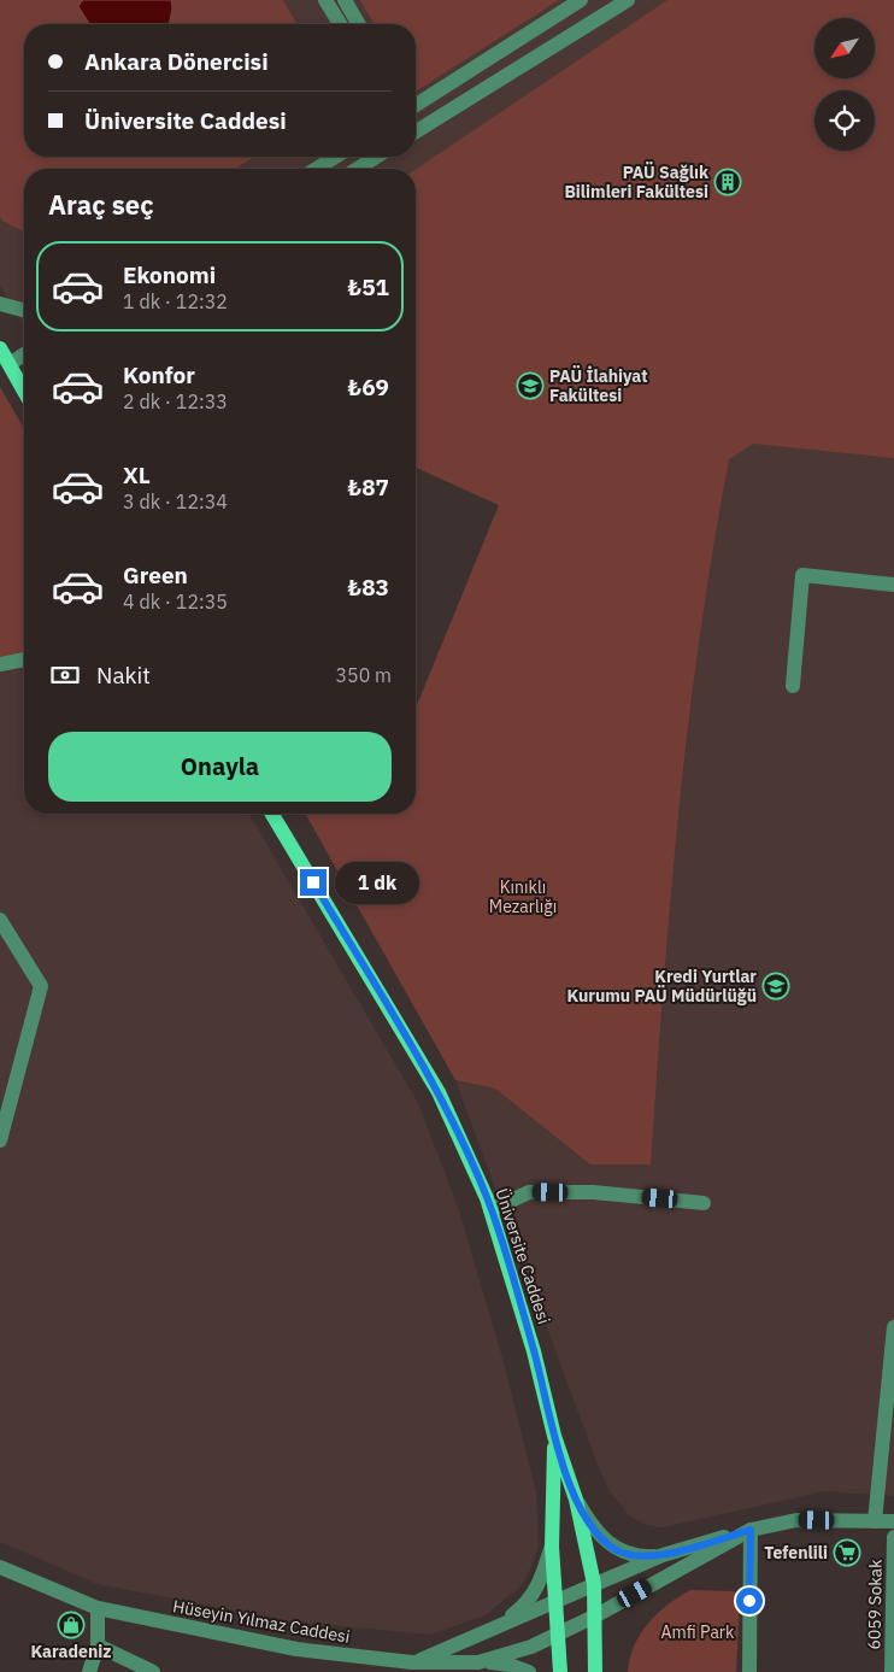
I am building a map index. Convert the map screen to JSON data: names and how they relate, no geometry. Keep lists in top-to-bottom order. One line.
{"streets":{"main road":["Üniversite Caddesi"],"street":["6059 Sokak","Hüseyin Yılmaz Caddesi"]},"crossings":[["Üniversite Caddesi","Hüseyin Yılmaz Caddesi"]],"parks":["Kınıklı Mezarlığı","Amfi Park"],"places":{"building":["PAÜ Sağlık Bilimleri Fakültesi"],"school or university":["PAÜ İlahiyat Fakültesi","Kredi Yurtlar Kurumu PAÜ Müdürlüğü"],"supermarket":["Tefenlili"],"shop":["Karadeniz"]},"north":"bottom left","page":{"banner":["Ankara Dönercisi","Üniversite Caddesi"],"heading":"Araç seç","list":[{"name":"Ekonomi","note":"1 dk · 12:32","value":"₺51"},{"name":"Konfor","note":"2 dk · 12:33","value":"₺69"},{"name":"XL","note":"3 dk · 12:34","value":"₺87"},{"name":"Green","note":"4 dk · 12:35","value":"₺83"}],"pay":["Nakit","350 m"],"buttons":"Onayla","bubble":"1 dk"}}
